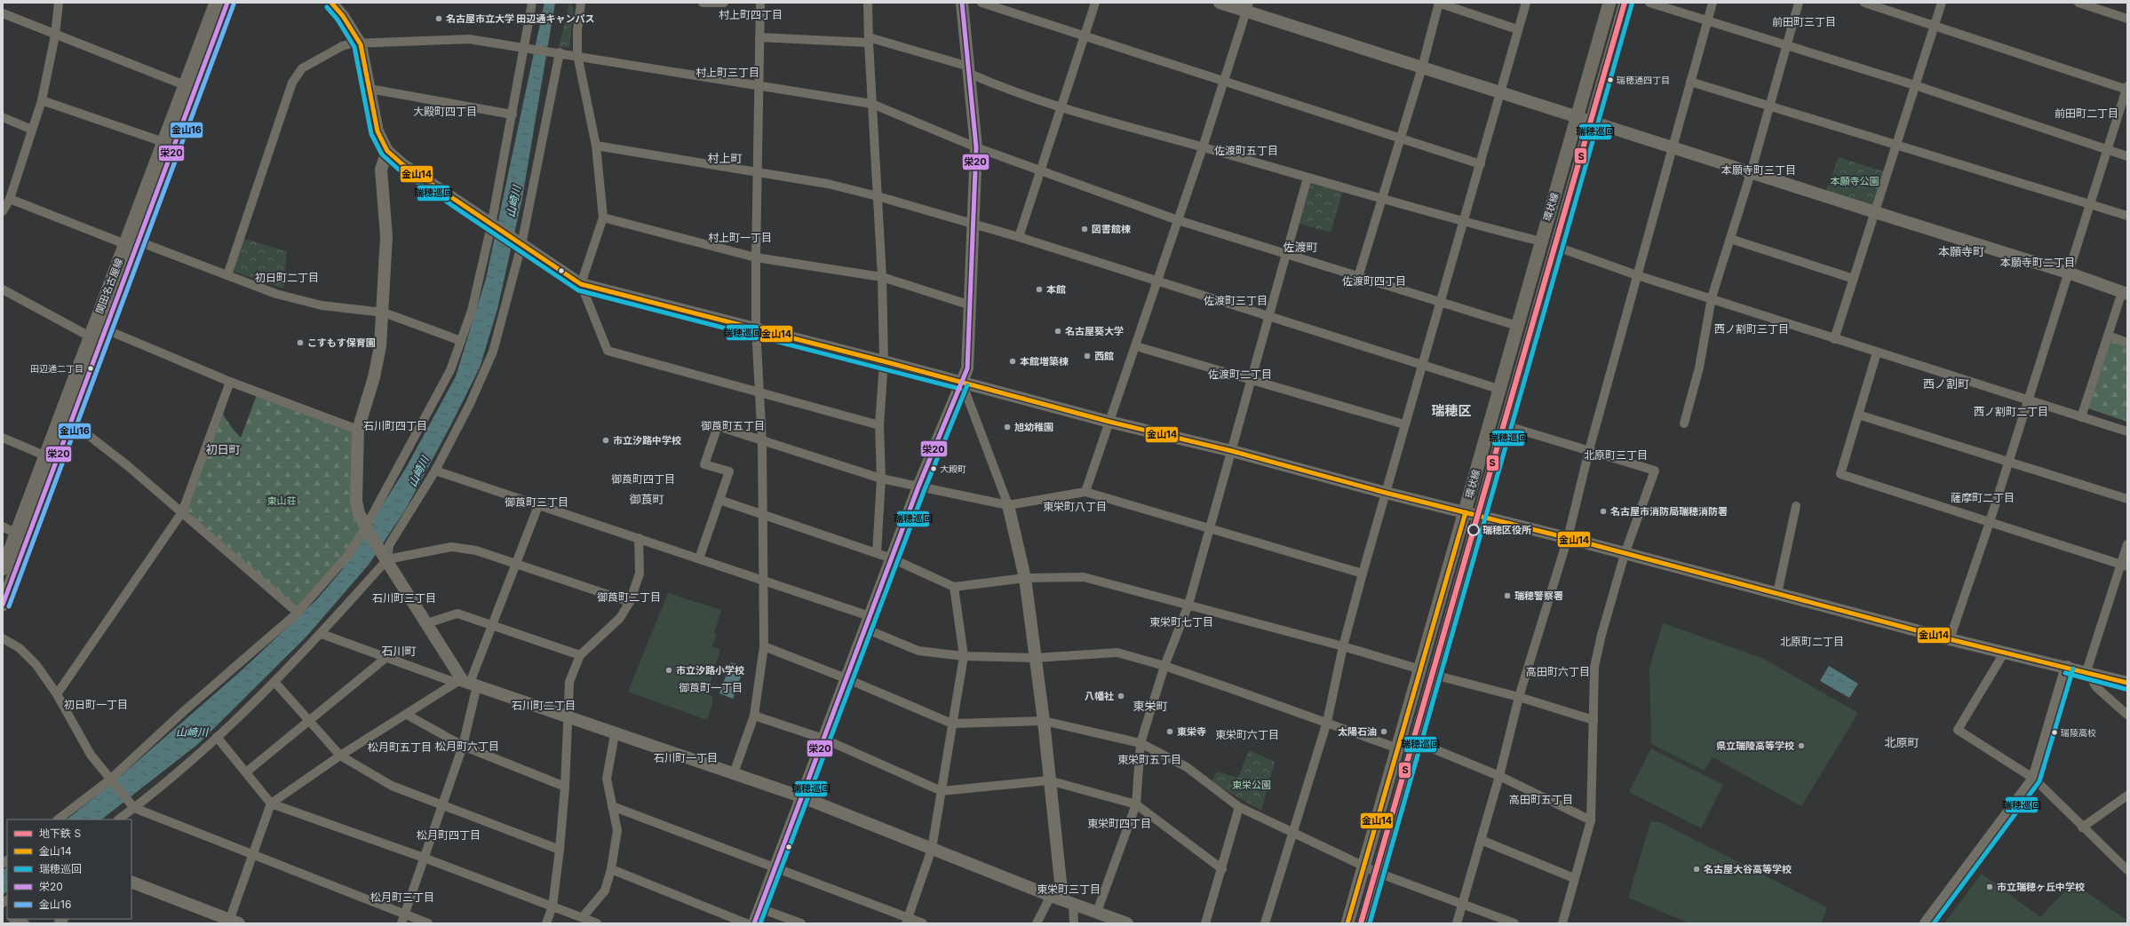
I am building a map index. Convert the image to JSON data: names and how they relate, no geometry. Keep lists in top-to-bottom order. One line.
{"streets":{"main road":["環状線","関田名古屋線"]},"districts":["村上町四丁目","前田町三丁目","村上町三丁目","大殿町四丁目","前田町二丁目","佐渡町五丁目","村上町","本願寺町三丁目","村上町一丁目","佐渡町","本願寺町","本願寺町二丁目","初日町二丁目","佐渡町四丁目","佐渡町三丁目","西ノ割町三丁目","佐渡町二丁目","西ノ割町","瑞穂区","西ノ割町二丁目","石川町四丁目","御莨町五丁目","初日町","北原町三丁目","御莨町四丁目","薩摩町二丁目","御莨町","御莨町三丁目","東栄町八丁目","御莨町二丁目","石川町三丁目","東栄町七丁目","北原町二丁目","石川町","高田町六丁目","御莨町一丁目","初日町一丁目","石川町二丁目","東栄町","東栄町六丁目","北原町","松月町六丁目","松月町五丁目","石川町一丁目","東栄町五丁目","高田町五丁目","東栄町四丁目","松月町四丁目","東栄町三丁目","松月町三丁目"],"water":["山崎川"],"parks":["本願寺公園","東山荘","東栄公園"],"places":["名古屋市立大学 田辺通キャンパス","瑞穂通四丁目","図書館棟","本館","名古屋葵大学","こすもす保育園","西館","本館増築棟","田辺通二丁目","旭幼稚園","市立汐路中学校","大殿町","名古屋市消防局瑞穂消防署","瑞穂区役所","瑞穂警察署","市立汐路小学校","八幡社","東栄寺","太陽石油","瑞陵高校","県立瑞陵高等学校","名古屋大谷高等学校","市立瑞穂ヶ丘中学校"],"lines":["metro line S","transit line 金山14","transit line 栄20","transit line 瑞穂巡回","transit line 金山16"],"legend":["地下鉄 S","金山14","瑞穂巡回","栄20","金山16"]}
